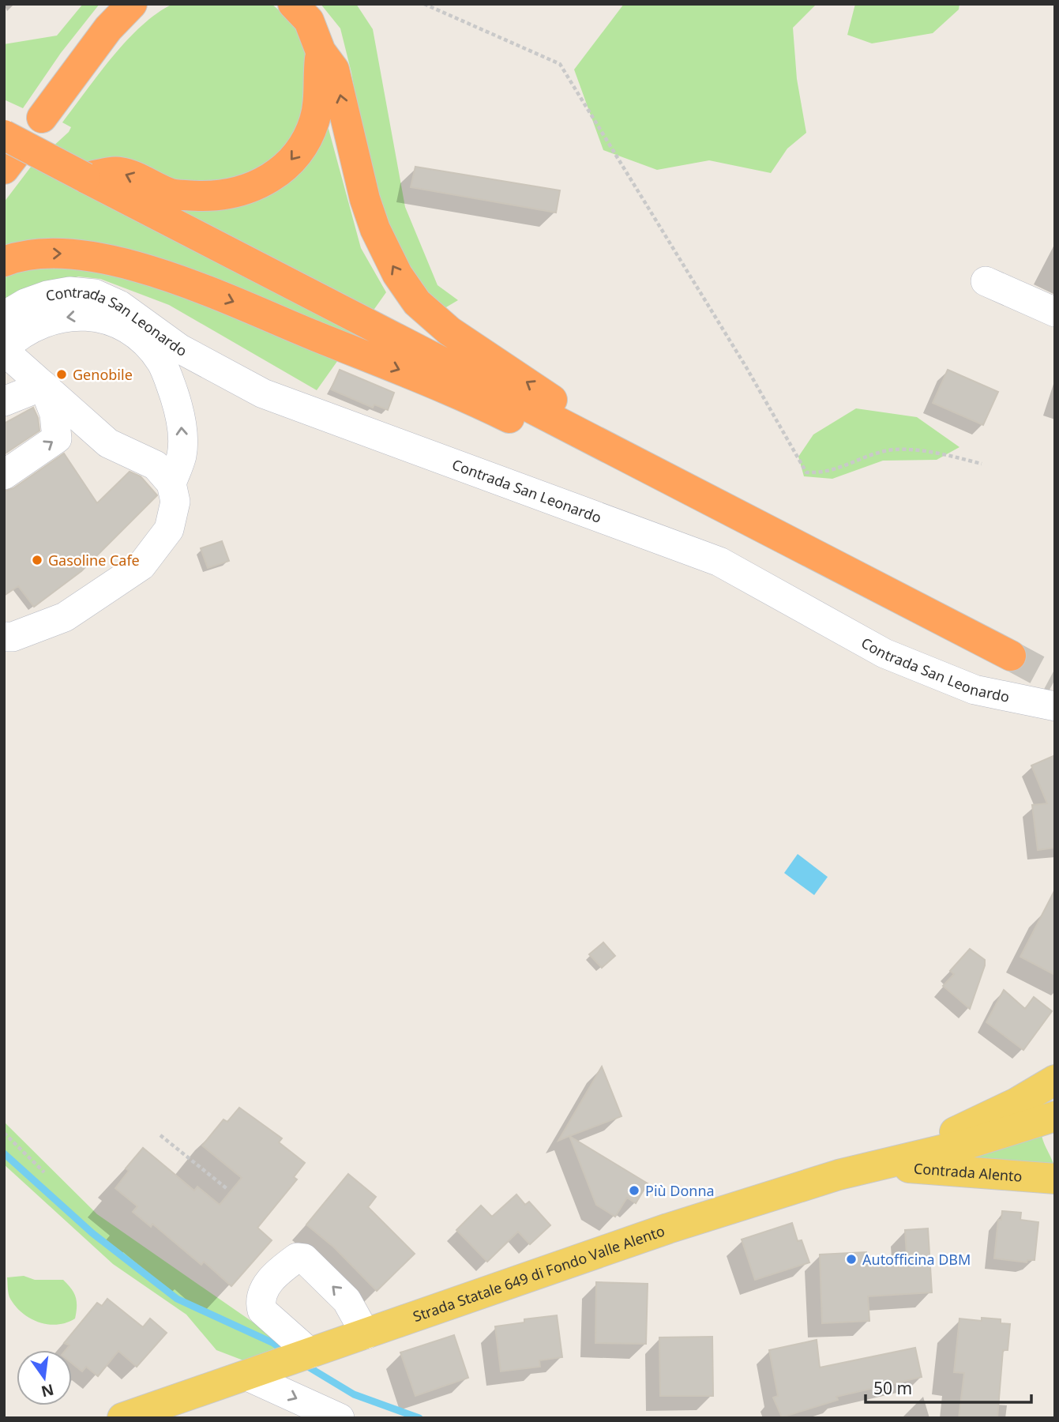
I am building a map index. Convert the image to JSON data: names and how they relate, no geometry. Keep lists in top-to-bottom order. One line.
{"streets":{"main road":["Contrada Alento","Strada Statale 649 di Fondo Valle Alento"],"street":["Contrada San Leonardo"]},"crossings":[["Contrada Alento","Strada Statale 649 di Fondo Valle Alento"]],"places":["Genobile","Gasoline Cafe","Più Donna","Autofficina DBM"],"scale_bar":"50 m","north":"bottom"}
